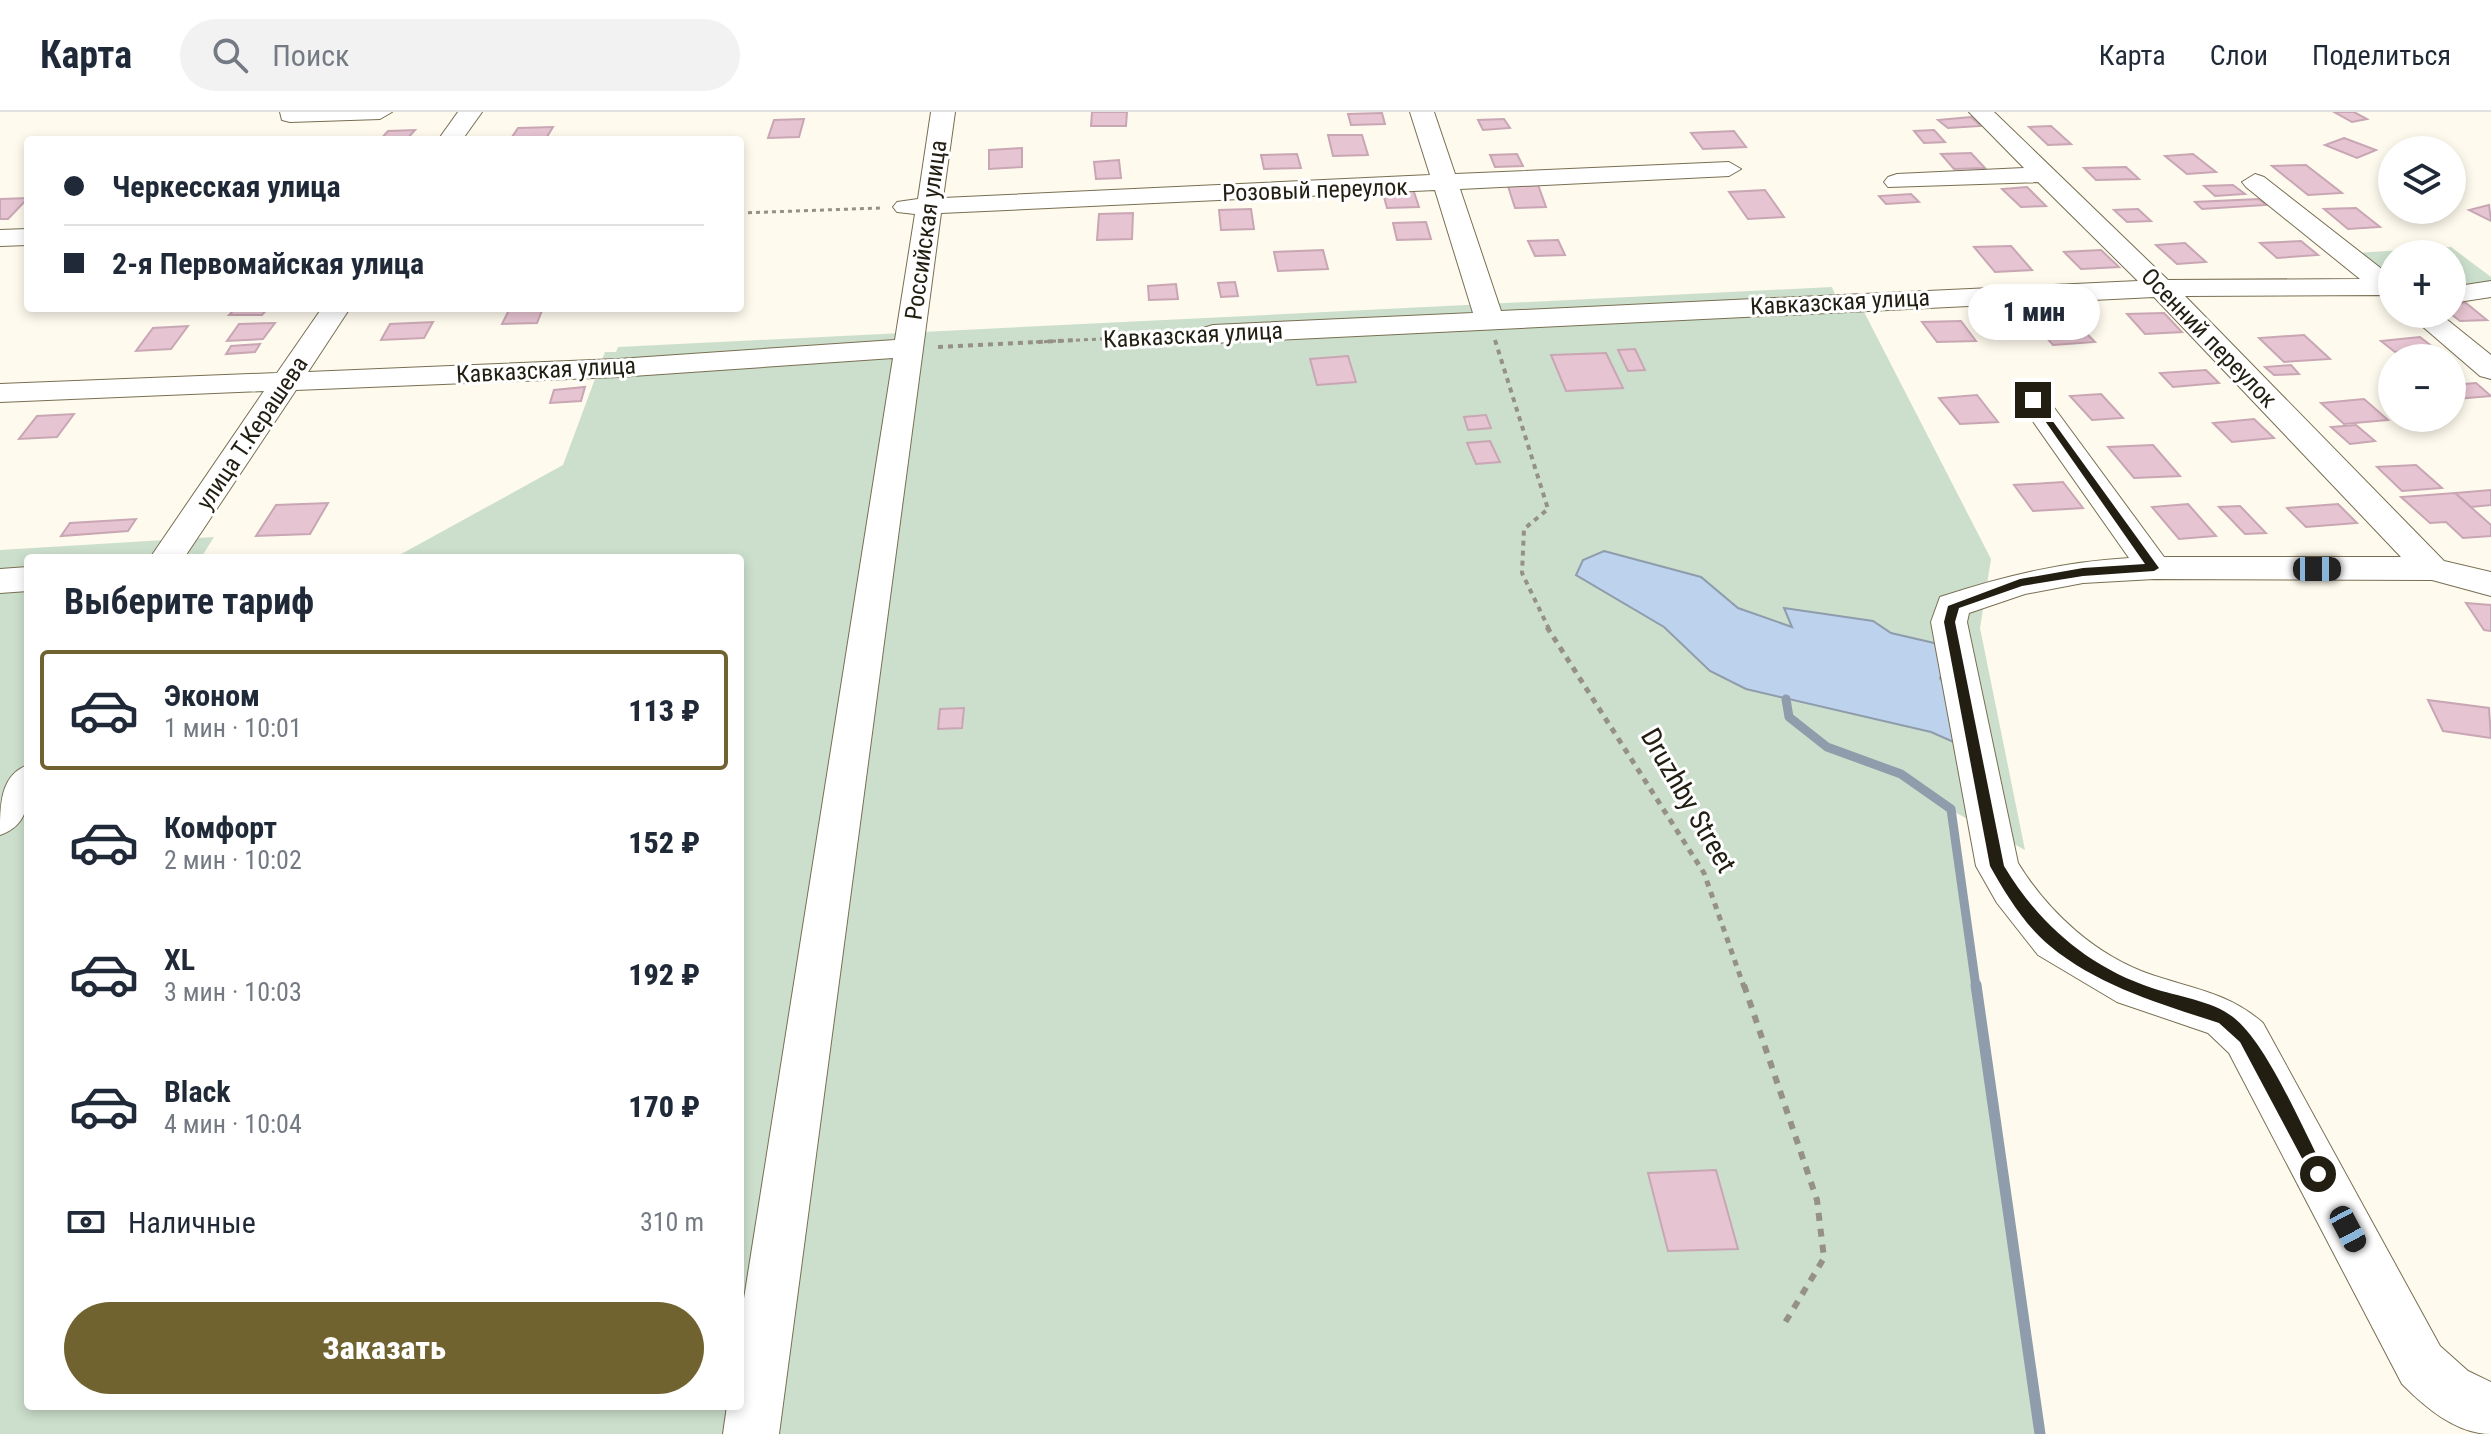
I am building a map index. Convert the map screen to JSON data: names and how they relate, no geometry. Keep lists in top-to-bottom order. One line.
{"streets":{"street":["Розовый переулок","Российская улица","Кавказcкая улица","Осенний переулок","улица Т.Керашева"],"path":["Druzhby Street"]},"crossings":[["Розовый переулок","Российская улица"],["Российская улица","Кавказcкая улица"],["Кавказcкая улица","Осенний переулок"],["Кавказcкая улица","улица Т.Керашева"],["Кавказcкая улица","Druzhby Street"]],"page":{"header":"Карта","search":"Поиск","nav":["Карта","Слои","Поделиться"],"map_buttons":["+","−"],"banner":["Черкесская улица","2-я Первомайская улица"],"bubble":"1 мин","heading":"Выберите тариф","list":[{"name":"Эконом","note":"1 мин · 10:01","value":"113 ₽"},{"name":"Комфорт","note":"2 мин · 10:02","value":"152 ₽"},{"name":"XL","note":"3 мин · 10:03","value":"192 ₽"},{"name":"Black","note":"4 мин · 10:04","value":"170 ₽"}],"pay":["Наличные","310 m"],"buttons":"Заказать"}}
